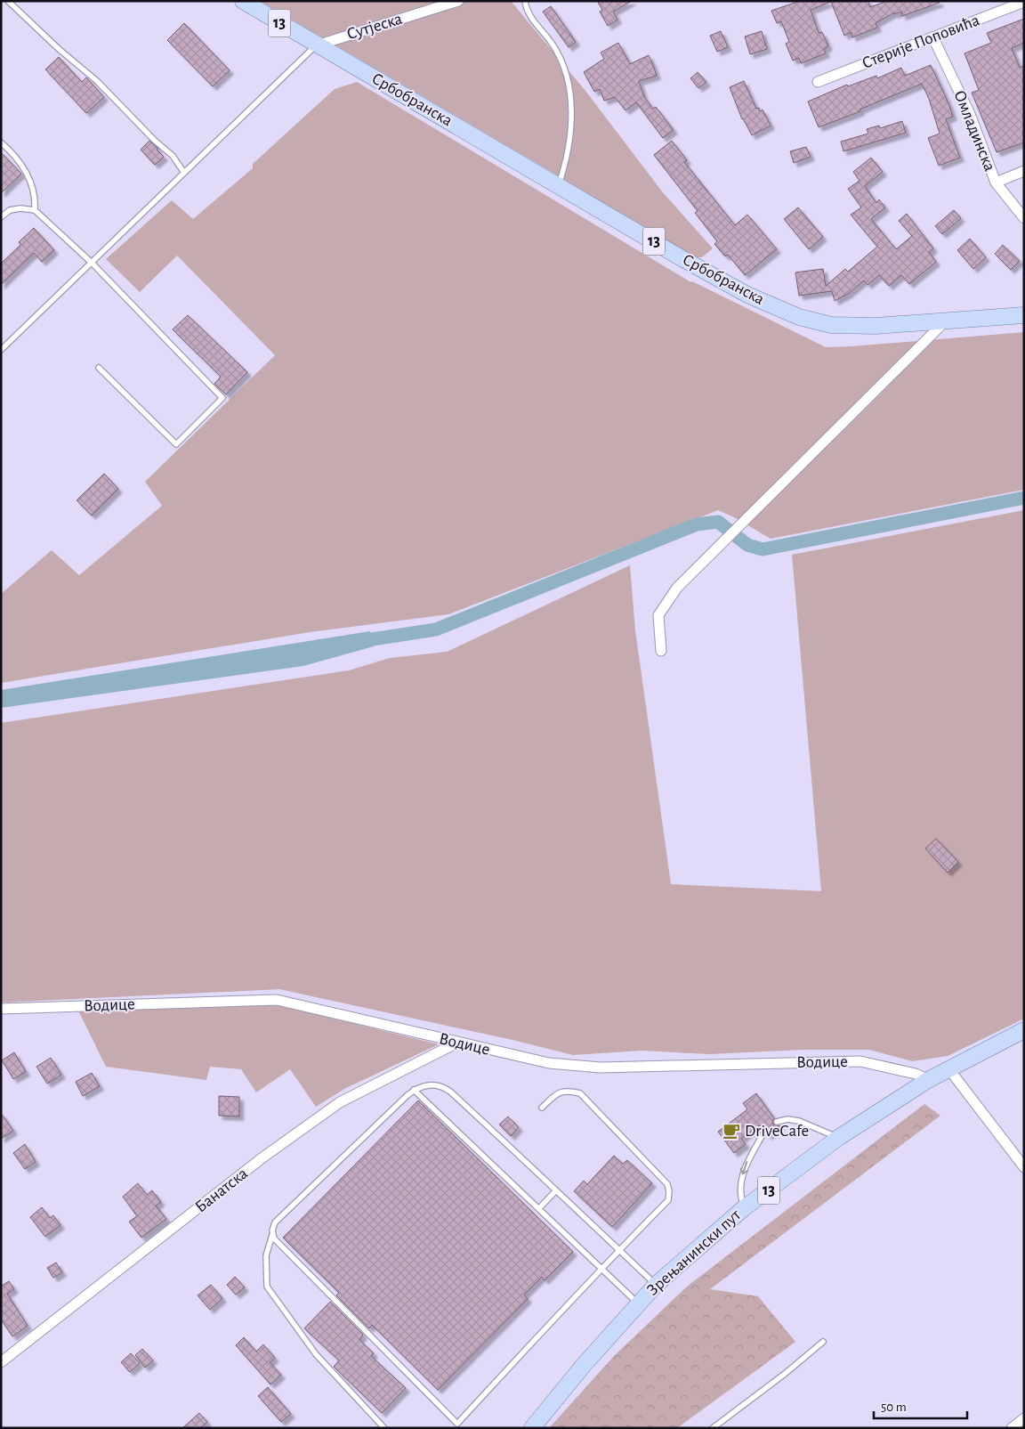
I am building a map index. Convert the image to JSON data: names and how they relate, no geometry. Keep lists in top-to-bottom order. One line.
{"streets":{"main road":["13","Србобранска","Зрењанински пут"],"street":["Сутјеска","Стерије Поповића","Омладинска","Водице","Банатска"]},"crossings":[["13","Сутјеска"],["13","Србобранска"],["Сутјеска","Србобранска"],["Стерије Поповића","Омладинска"],["Водице","Банатска"],["Водице","Зрењанински пут"]],"places":{"cafe":["DriveCafe"]},"scale_bar":"50 m"}
